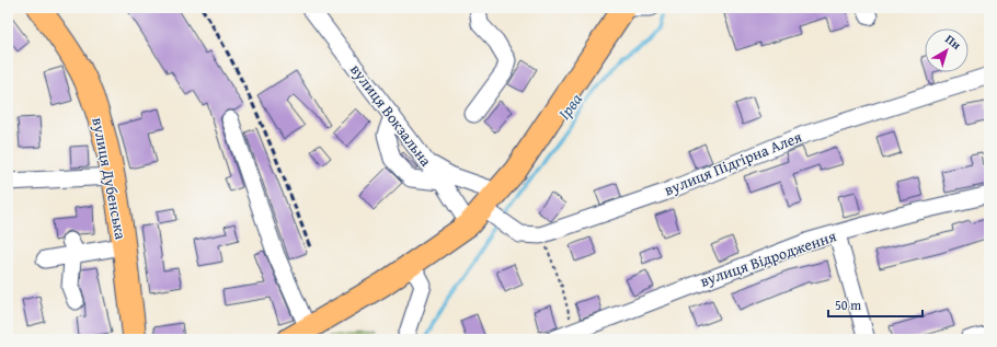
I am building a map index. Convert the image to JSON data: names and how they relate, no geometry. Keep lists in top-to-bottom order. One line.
{"streets":{"highway":["вулиця Дубенська"],"street":["вулиця Вокзальна","вулиця Підгірна Алея","вулиця Відродження"]},"crossings":[["вулиця Вокзальна","вулиця Підгірна Алея"]],"water":["Ірва"],"scale_bar":"50 m","north":"top right"}
